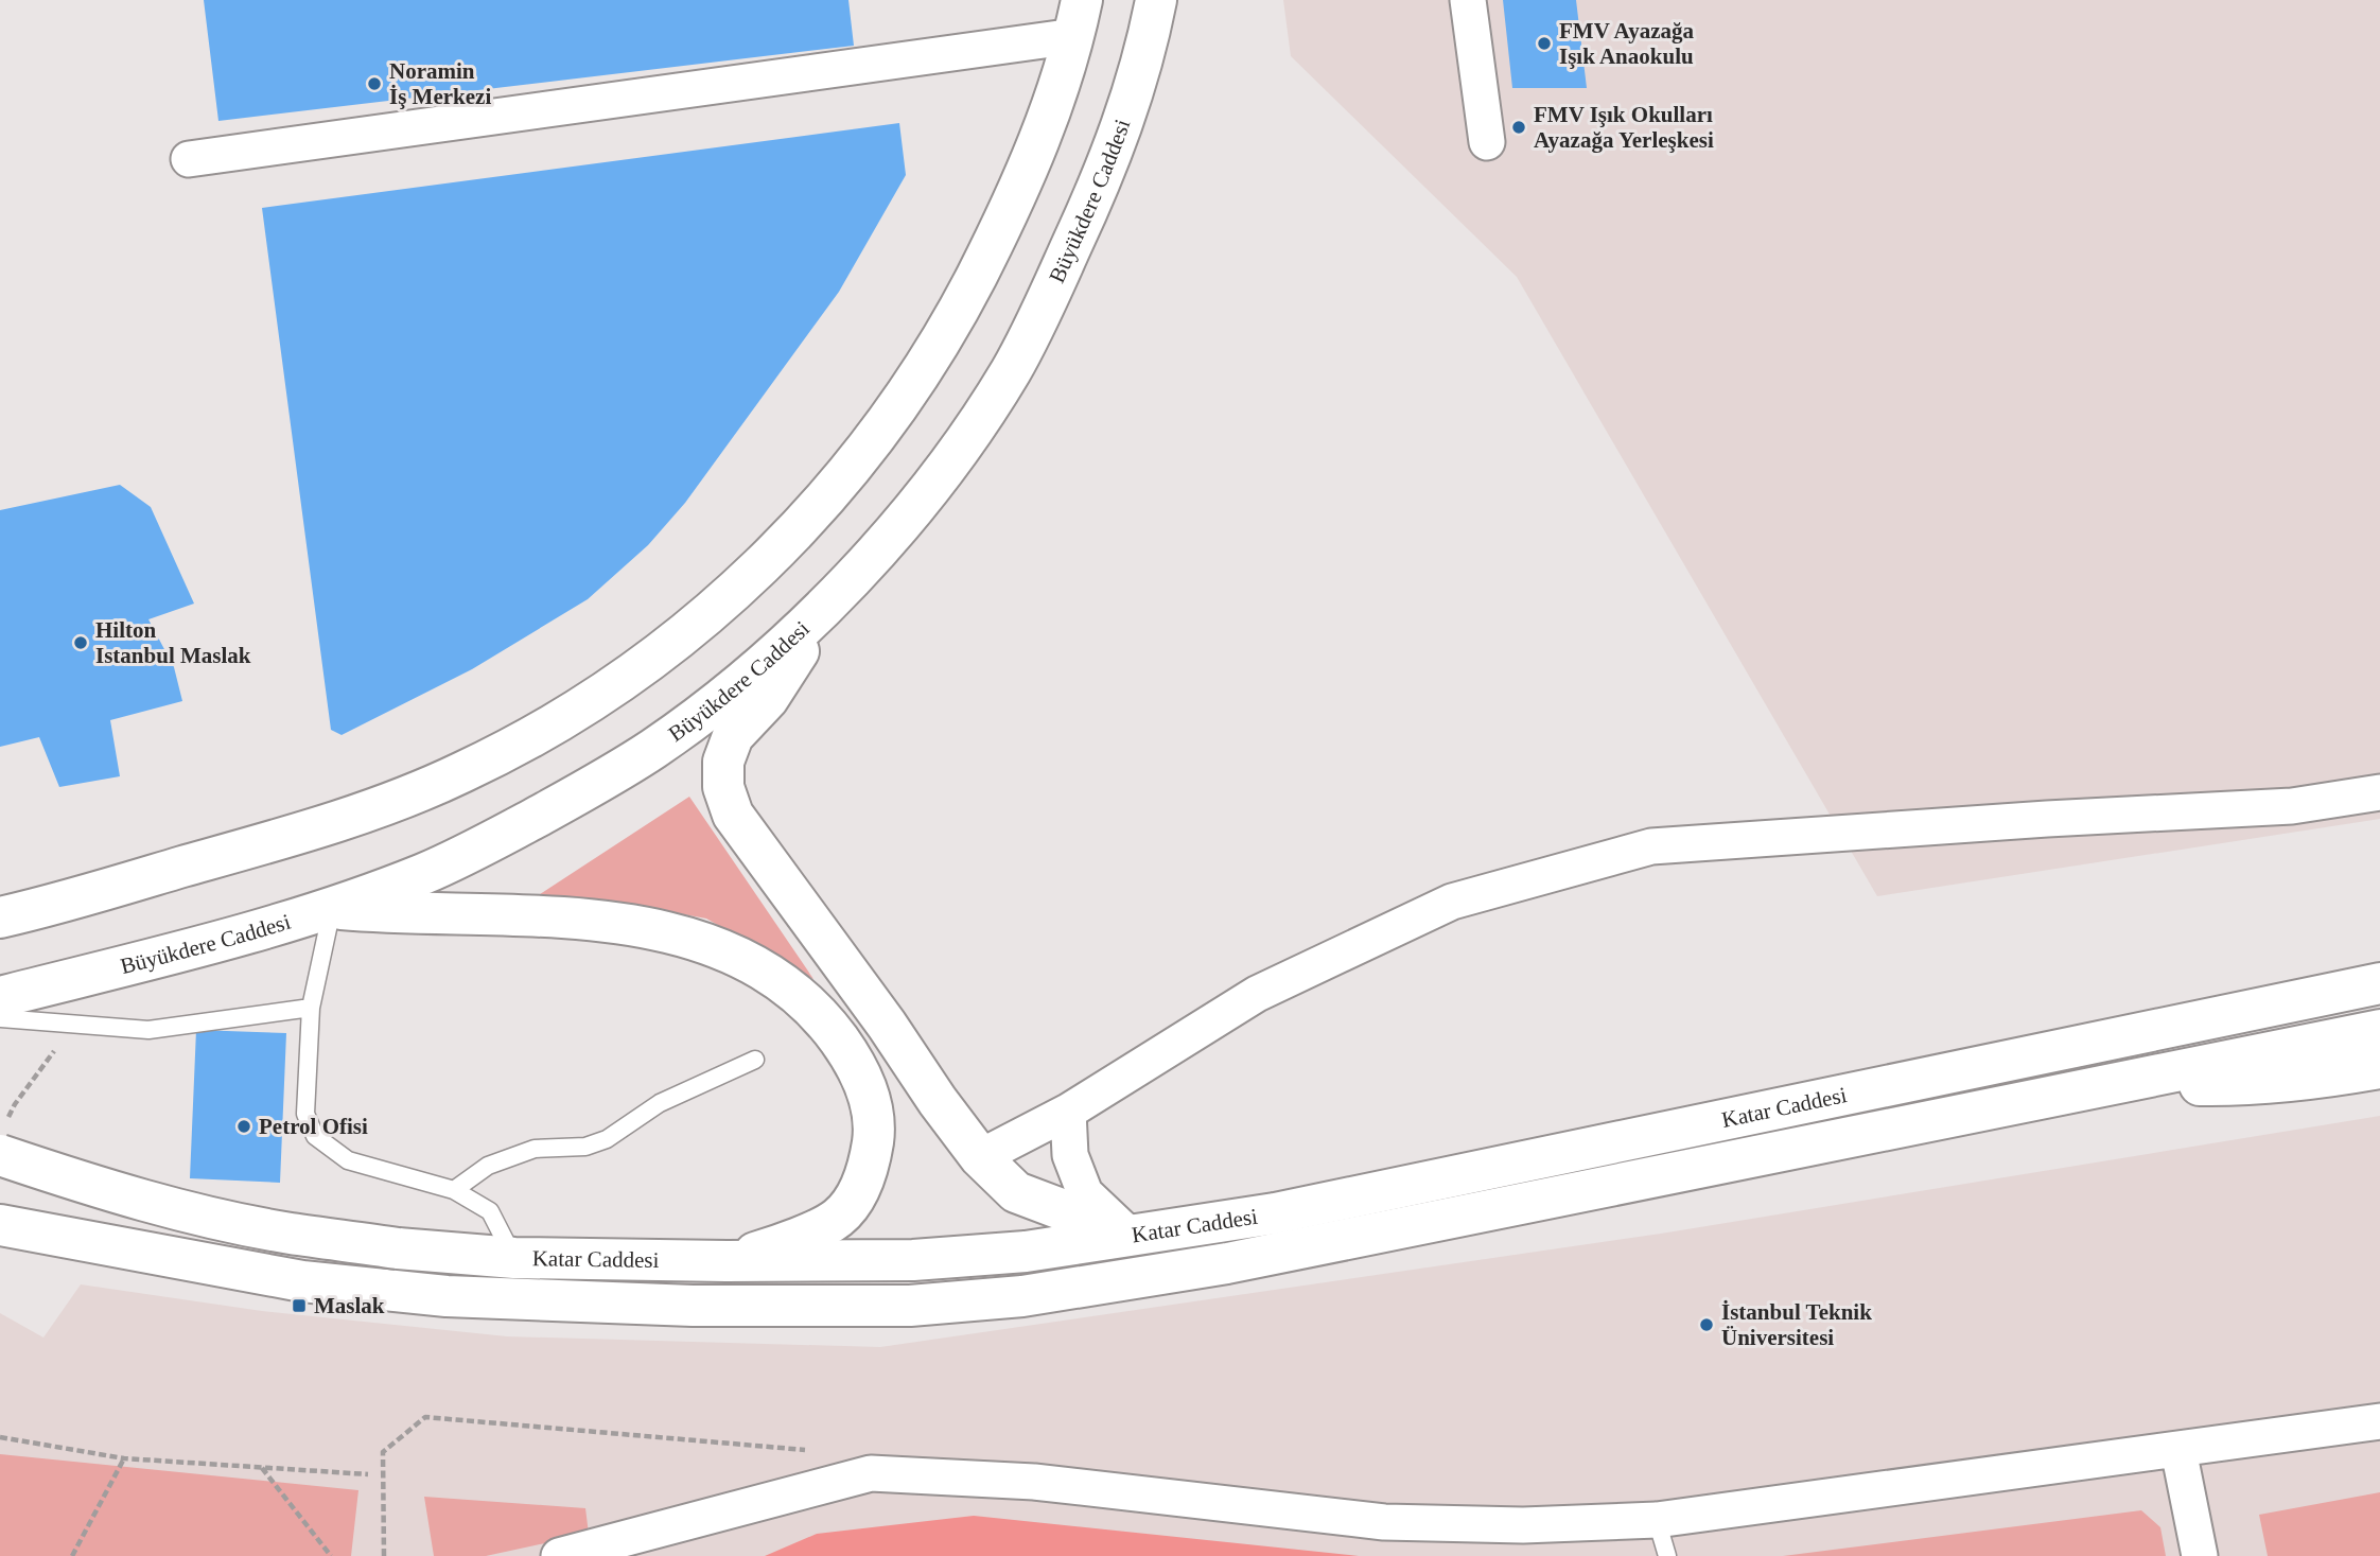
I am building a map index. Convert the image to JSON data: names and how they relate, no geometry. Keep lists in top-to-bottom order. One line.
{"streets":{"main road":["Büyükdere Caddesi","Katar Caddesi"]},"places":{"other":["FMV Ayazağa Işık Anaokulu","Noramin İş Merkezi","FMV Işık Okulları Ayazağa Yerleşkesi","Hilton Istanbul Maslak","Petrol Ofisi","İstanbul Teknik Üniversitesi"],"transit":["Maslak"]}}
